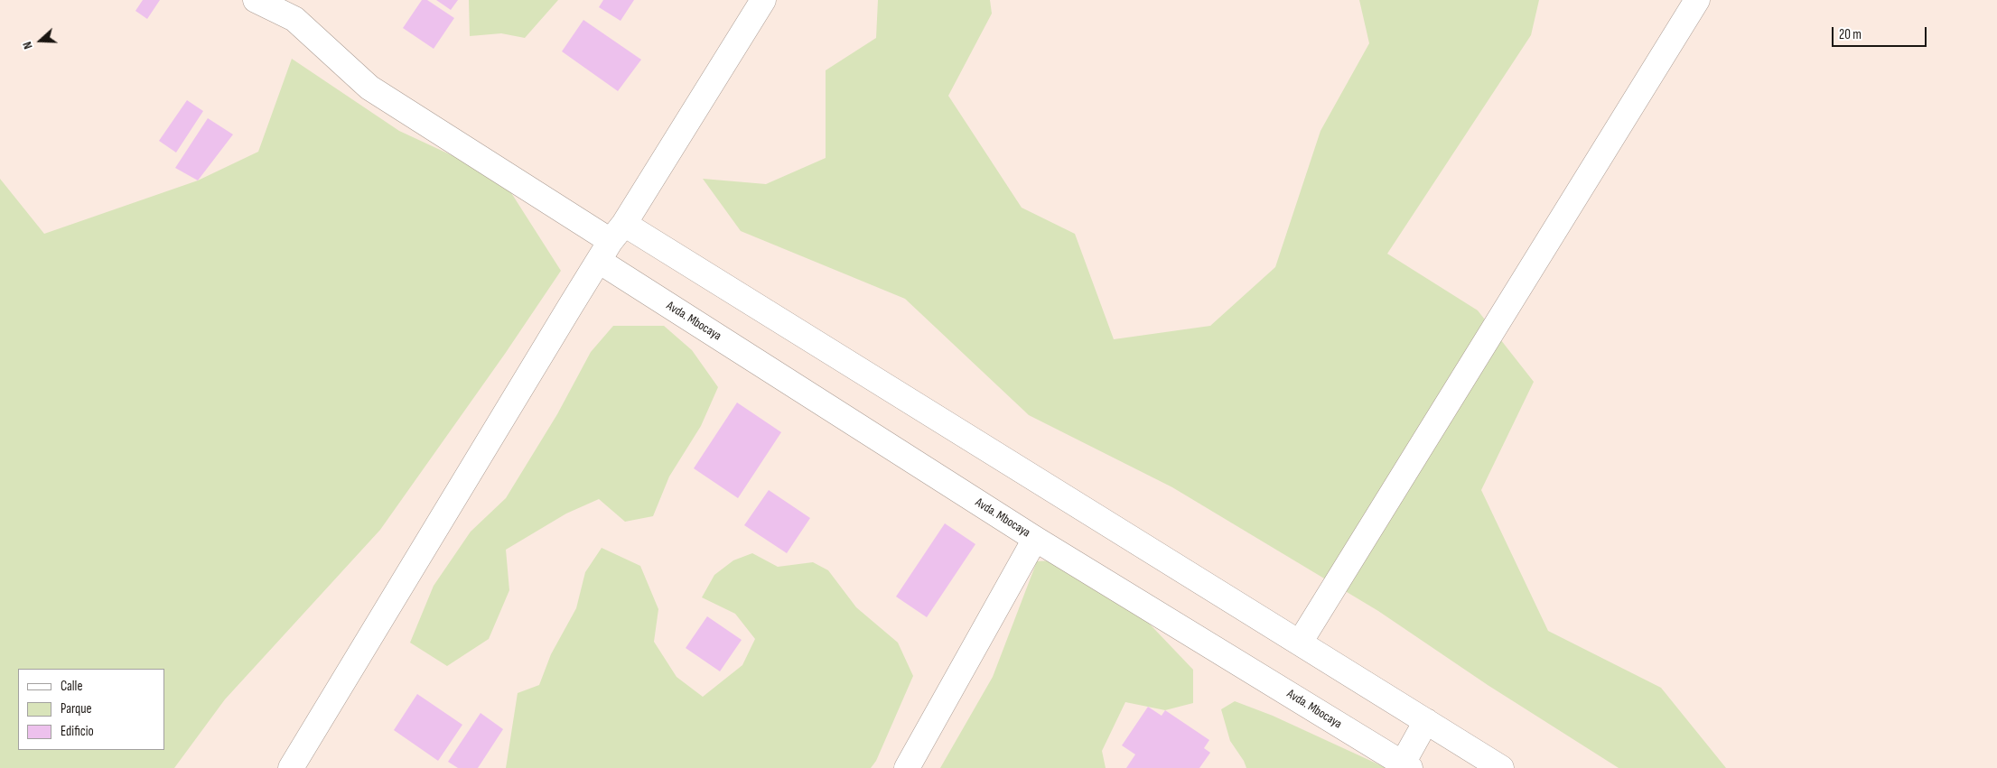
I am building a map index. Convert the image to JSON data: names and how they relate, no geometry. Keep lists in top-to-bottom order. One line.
{"streets":{"street":["Avda. Mbocaya"]},"legend":["Calle","Parque","Edificio"],"scale_bar":"20 m","north":"left"}
